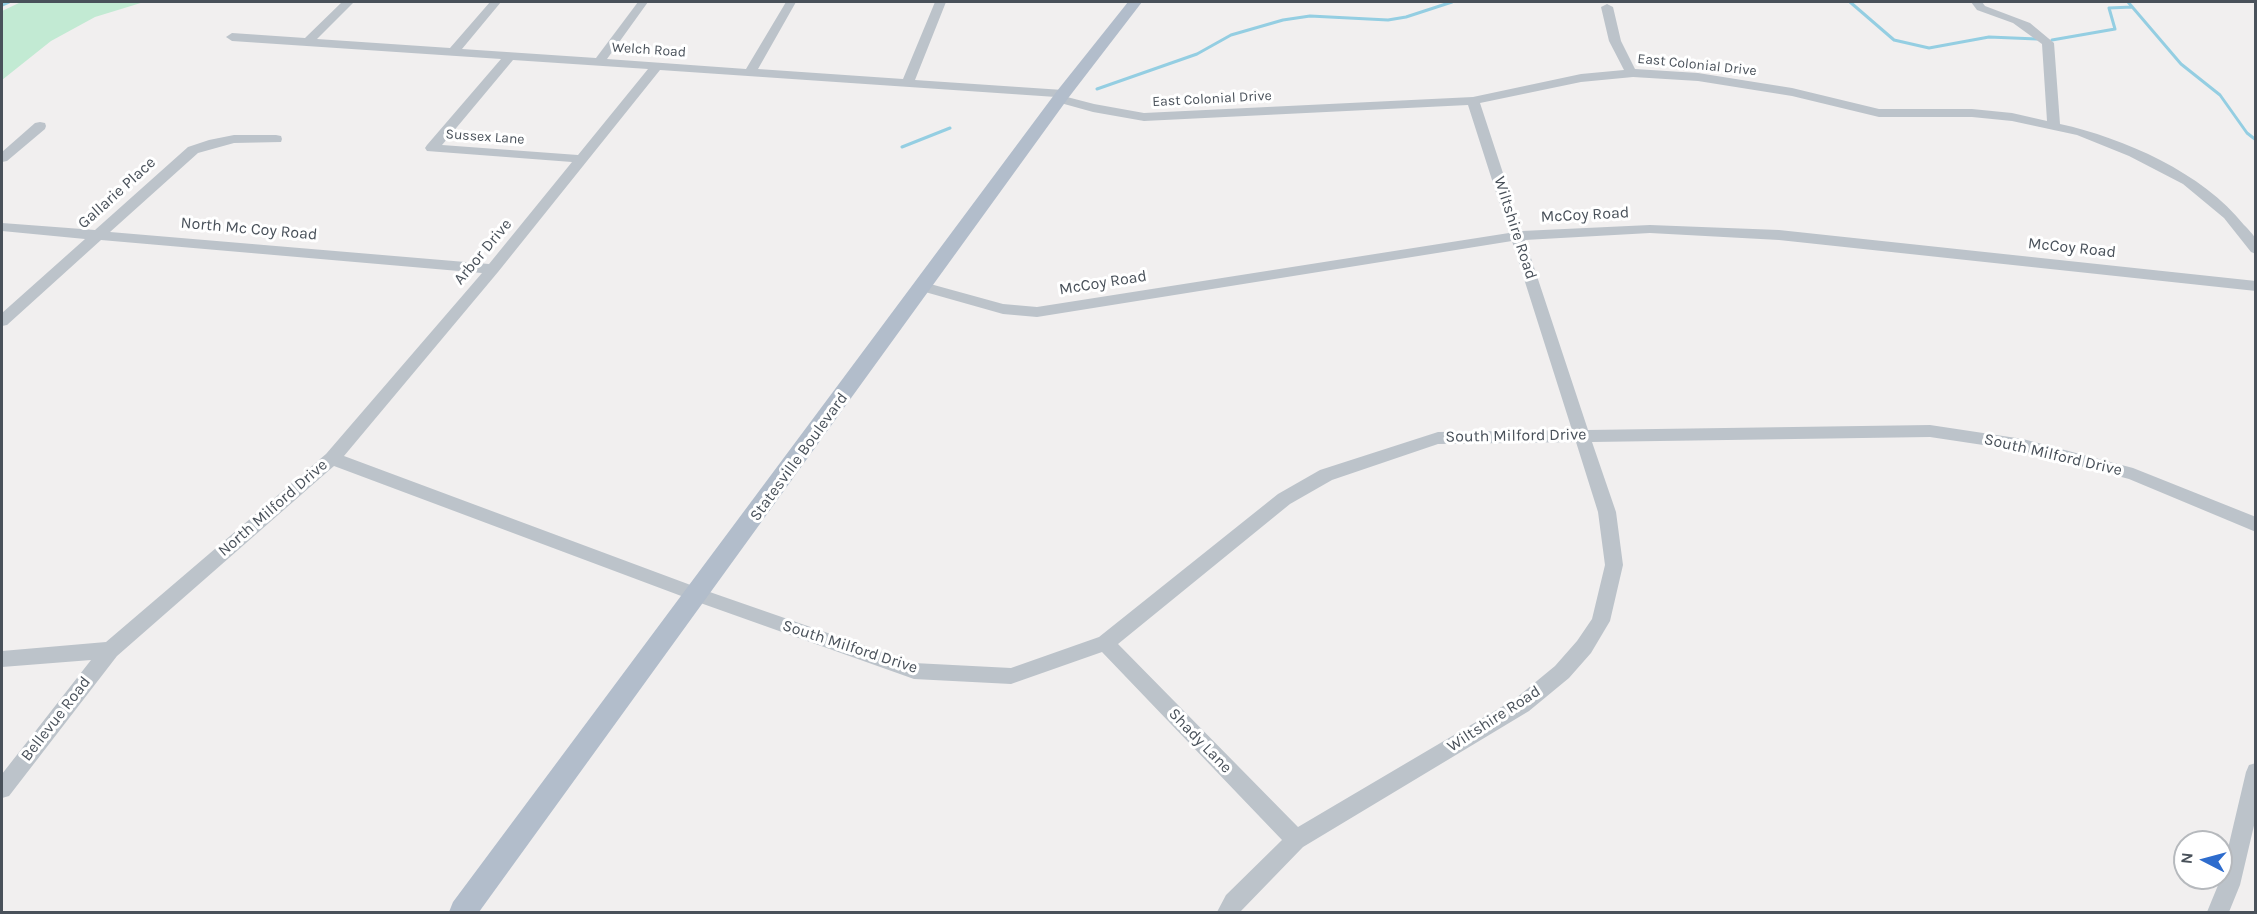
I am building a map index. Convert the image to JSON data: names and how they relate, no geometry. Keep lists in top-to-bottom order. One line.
{"streets":{"main road":["Statesville Boulevard"],"street":["Welch Road","East Colonial Drive","Sussex Lane","Gallarie Place","McCoy Road","Wiltshire Road","North Mc Coy Road","Arbor Drive","South Milford Drive","North Milford Drive","Bellevue Road","Shady Lane"]},"crossings":[["Welch Road","East Colonial Drive"],["Welch Road","Sussex Lane"],["Welch Road","Arbor Drive"],["Welch Road","Statesville Boulevard"],["East Colonial Drive","Wiltshire Road"],["East Colonial Drive","Statesville Boulevard"],["Sussex Lane","Arbor Drive"],["Gallarie Place","North Mc Coy Road"],["McCoy Road","Wiltshire Road"],["McCoy Road","Statesville Boulevard"],["Wiltshire Road","South Milford Drive"],["Wiltshire Road","Shady Lane"],["North Mc Coy Road","Arbor Drive"],["Arbor Drive","North Milford Drive"],["South Milford Drive","Statesville Boulevard"],["South Milford Drive","North Milford Drive"],["South Milford Drive","Shady Lane"],["Statesville Boulevard","North Milford Drive"],["North Milford Drive","Bellevue Road"]],"north":"left"}
